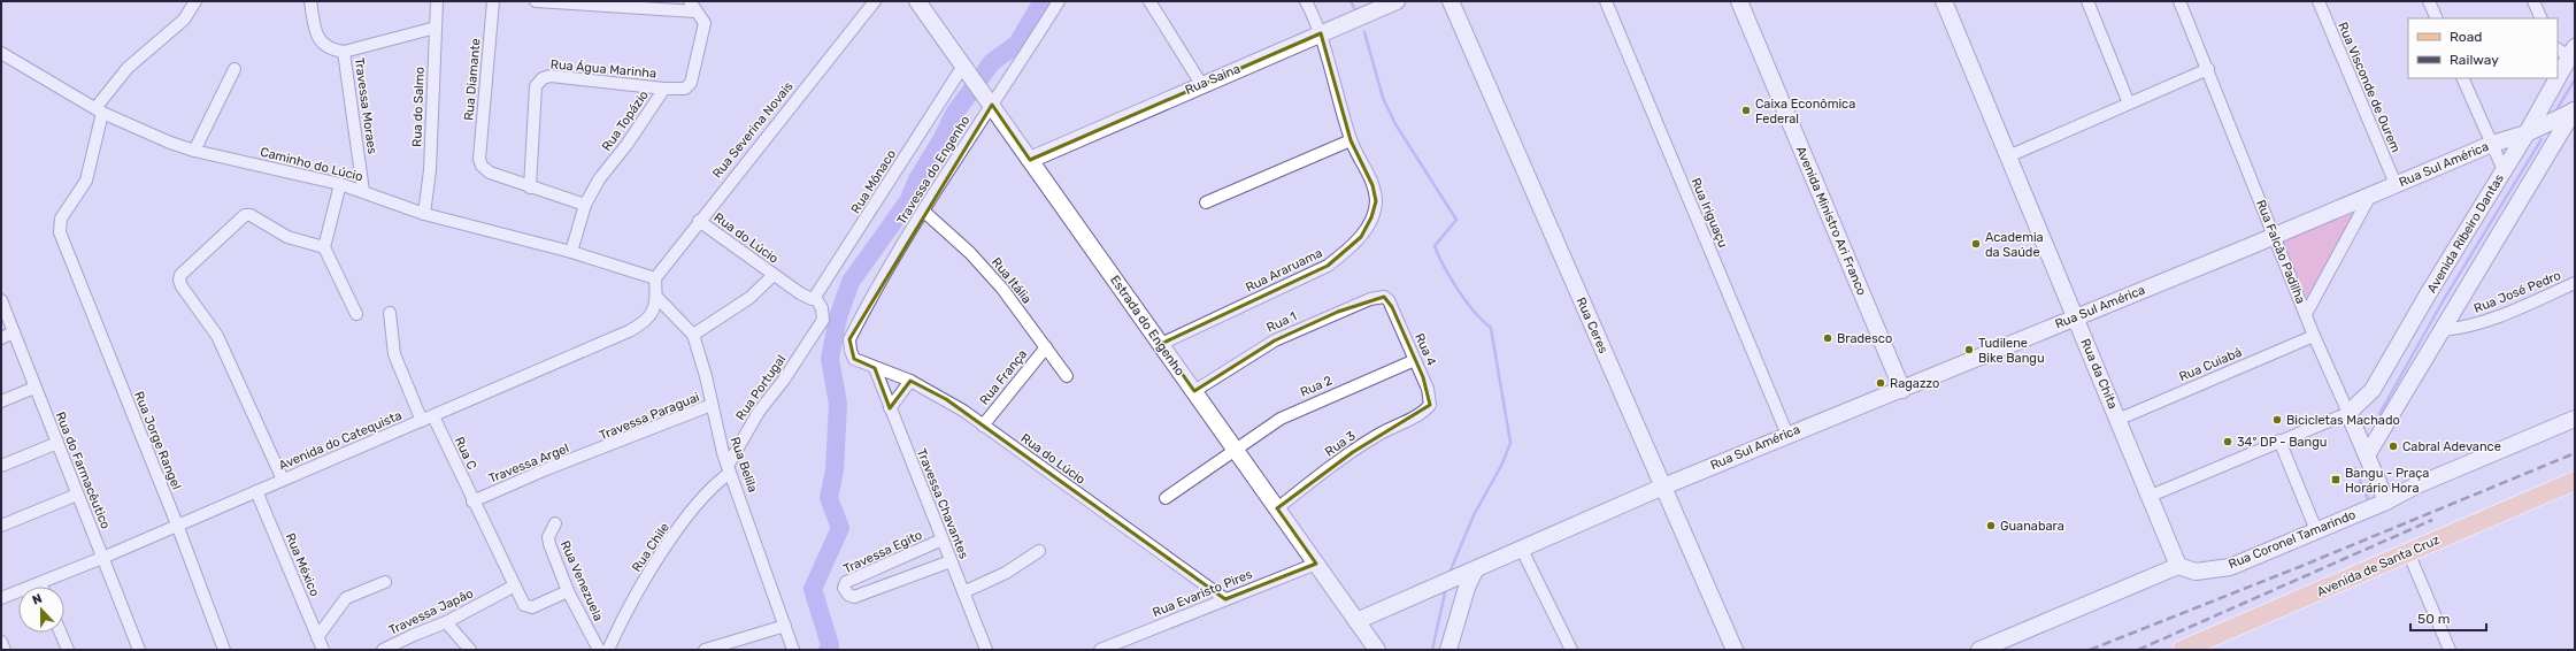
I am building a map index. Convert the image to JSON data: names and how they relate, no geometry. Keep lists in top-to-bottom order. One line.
{"streets":{"main road":["Avenida de Santa Cruz"],"street":["Rua Água Marinha","Rua Diamante","Rua Saina","Rua Visconde de Ourem","Travessa Moraes","Rua do Salmo","Rua Topázio","Rua Severina Novais","Caminho do Lúcio","Rua Sul América","Travessa do Engenho","Rua Mônaco","Rua Iriguaçu","Avenida Ministro Ari Franco","Avenida Ribeiro Dantas","Rua do Lúcio","Rua Falcão Padilha","Rua Araruama","Rua Itália","Rua José Pedro","Rua 1","Estrada do Engenho","Rua Ceres","Rua 4","Rua Cuiabá","Rua da Chita","Rua França","Rua 2","Rua Portugal","Travessa Paraguai","Rua Jorge Rangel","Avenida do Catequista","Rua 3","Rua C","Travessa Argel","Rua Belila","Rua do Farmacêutico","Travessa Chavantes","Rua Coronel Tamarindo","Rua Chile","Travessa Egito","Rua México","Rua Venezuela","Rua Evaristo Pires","Travessa Japão"]},"crossings":[["Rua Água Marinha","Rua Diamante"],["Rua Água Marinha","Rua Topázio"],["Rua Saina","Rua Araruama"],["Rua Saina","Estrada do Engenho"],["Rua Visconde de Ourem","Rua Sul América"],["Travessa Moraes","Rua do Salmo"],["Travessa Moraes","Caminho do Lúcio"],["Rua do Salmo","Caminho do Lúcio"],["Rua Topázio","Caminho do Lúcio"],["Rua Severina Novais","Caminho do Lúcio"],["Rua Severina Novais","Rua do Lúcio"],["Caminho do Lúcio","Rua Jorge Rangel"],["Rua Sul América","Rua Iriguaçu"],["Rua Sul América","Avenida Ministro Ari Franco"],["Rua Sul América","Avenida Ribeiro Dantas"],["Rua Sul América","Rua Falcão Padilha"],["Rua Sul América","Estrada do Engenho"],["Rua Sul América","Rua Ceres"],["Rua Sul América","Rua da Chita"],["Travessa do Engenho","Rua do Lúcio"],["Travessa do Engenho","Rua Itália"],["Travessa do Engenho","Estrada do Engenho"],["Rua Mônaco","Rua do Lúcio"],["Rua Mônaco","Estrada do Engenho"],["Rua Mônaco","Rua Portugal"],["Avenida Ribeiro Dantas","Rua Falcão Padilha"],["Rua do Lúcio","Rua França"],["Rua do Lúcio","Rua Portugal"],["Rua do Lúcio","Travessa Chavantes"],["Rua do Lúcio","Rua Evaristo Pires"],["Rua Falcão Padilha","Rua Cuiabá"],["Rua Falcão Padilha","Rua Coronel Tamarindo"],["Rua Araruama","Estrada do Engenho"],["Rua Itália","Rua França"],["Rua 1","Estrada do Engenho"],["Rua 1","Rua 4"],["Estrada do Engenho","Rua 2"],["Estrada do Engenho","Rua 3"],["Estrada do Engenho","Rua Evaristo Pires"],["Rua 4","Rua 2"],["Rua 4","Rua 3"],["Rua Cuiabá","Rua da Chita"],["Rua da Chita","Rua Coronel Tamarindo"],["Rua Portugal","Rua Belila"],["Rua Portugal","Rua Chile"],["Travessa Paraguai","Travessa Argel"],["Travessa Paraguai","Rua Belila"],["Rua Jorge Rangel","Avenida do Catequista"],["Avenida do Catequista","Rua C"],["Avenida do Catequista","Rua Belila"],["Avenida do Catequista","Rua do Farmacêutico"],["Avenida do Catequista","Rua México"],["Rua C","Travessa Argel"],["Rua C","Rua Venezuela"],["Rua C","Travessa Japão"],["Rua Belila","Rua Chile"],["Travessa Chavantes","Travessa Egito"]],"places":{"other":["Caixa Econômica Federal","Academia da Saúde","Bradesco","Tudilene Bike Bangu","Ragazzo","Bicicletas Machado","34º DP - Bangu","Cabral Adevance","Guanabara"],"transit":["Bangu - Praça Horário Hora"]},"legend":["Road","Railway"],"scale_bar":"50 m","north":"top"}
